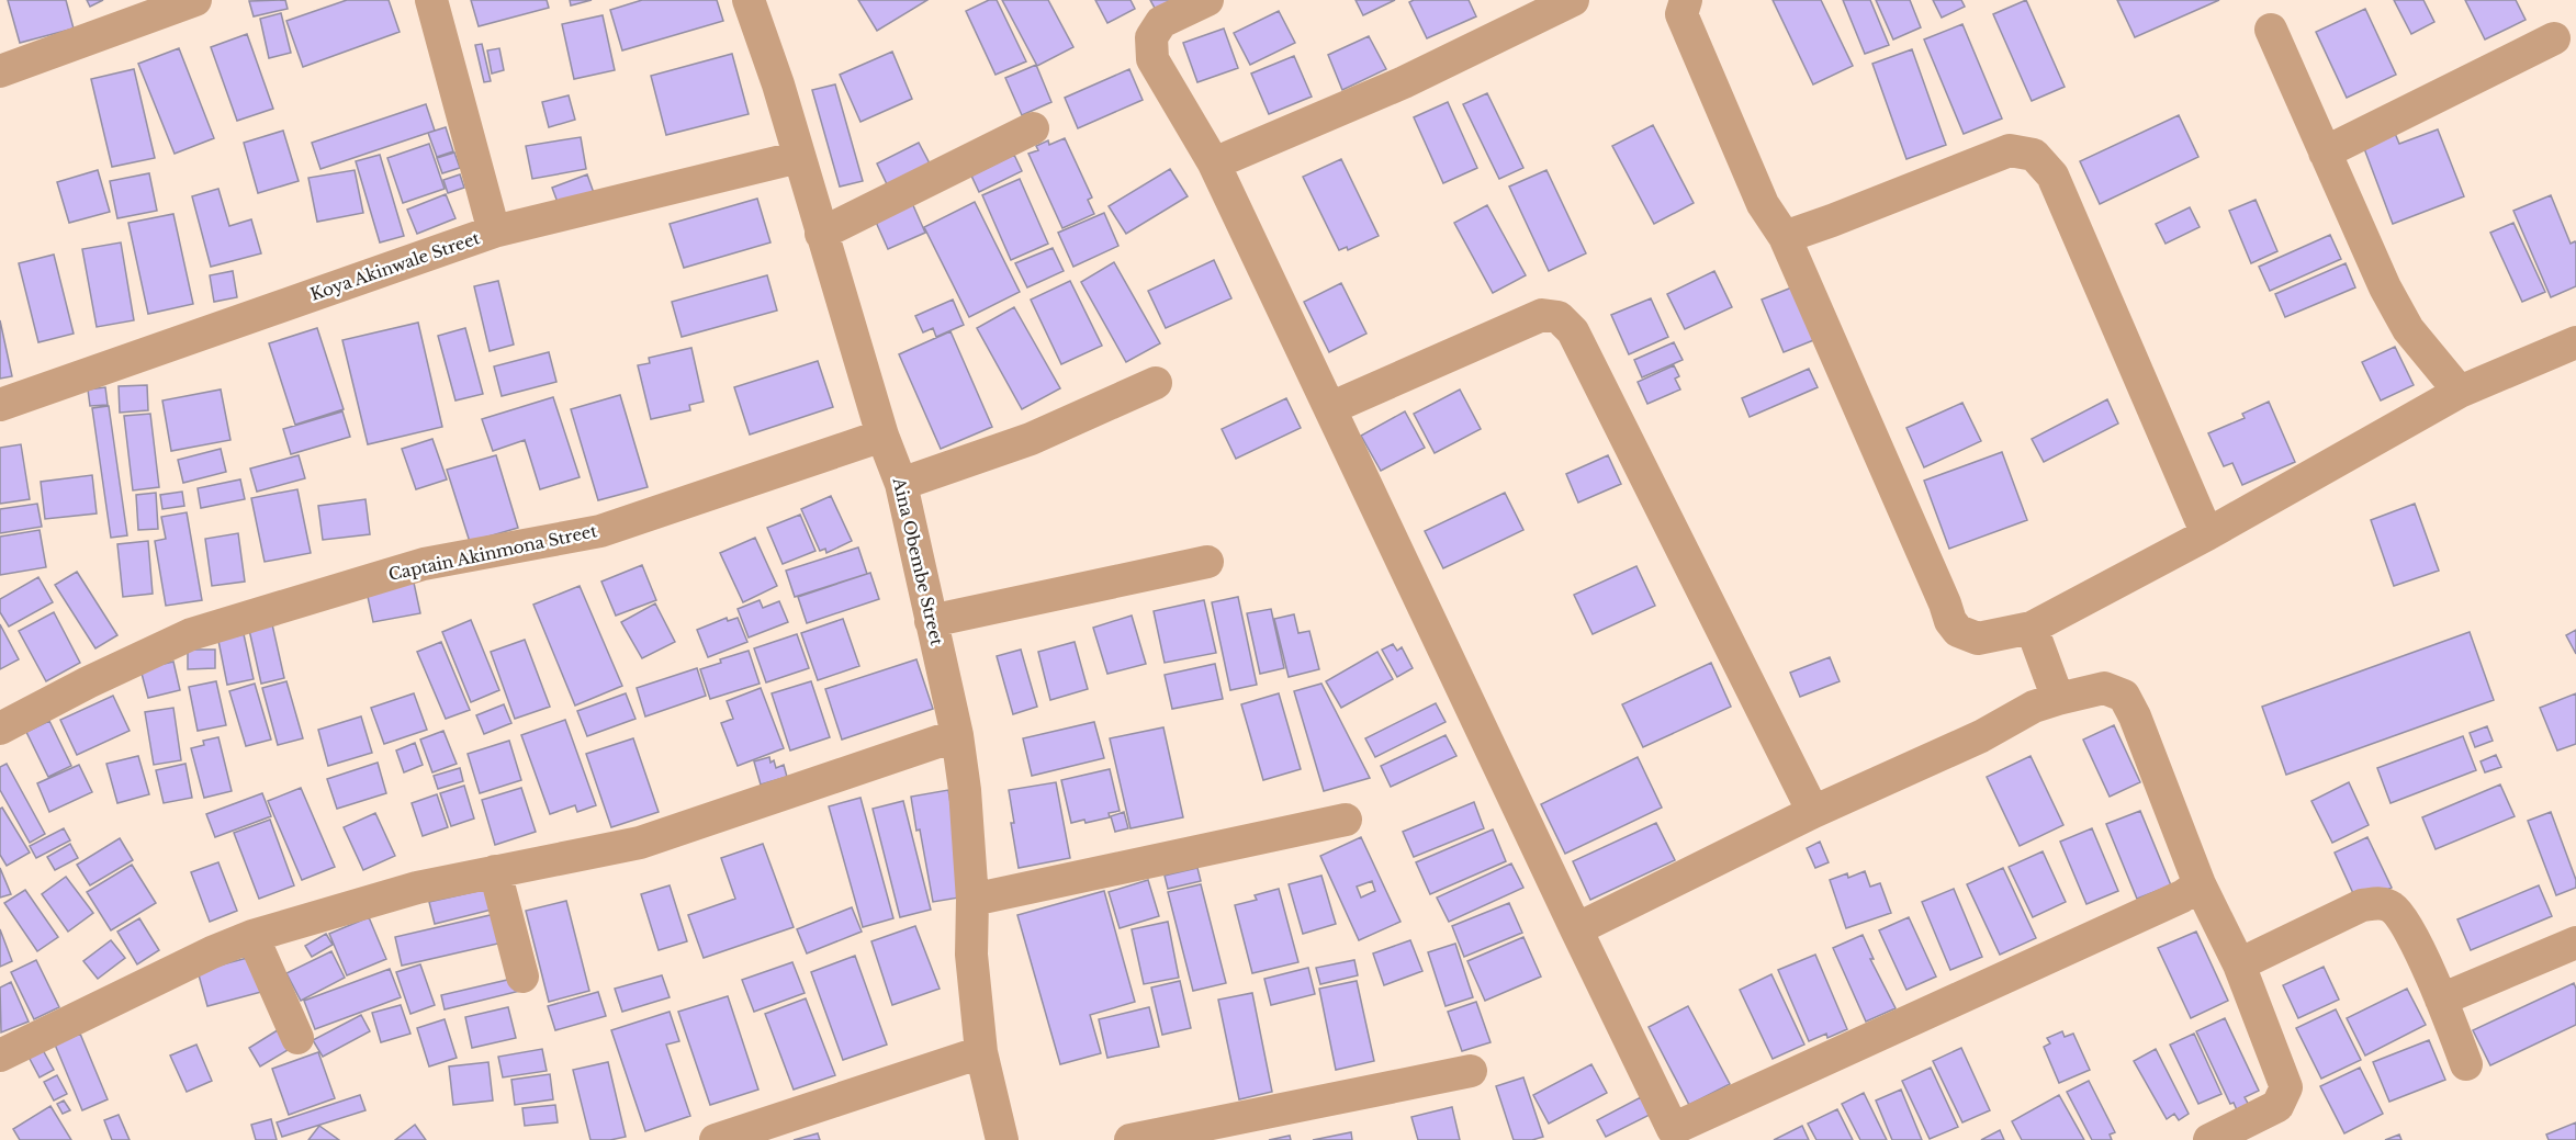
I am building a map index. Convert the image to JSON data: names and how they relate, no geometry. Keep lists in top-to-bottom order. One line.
{"streets":{"street":["Koya Akinwale Street","Captain Akinmona Street","Aina Obembe Street"]},"crossings":[["Koya Akinwale Street","Aina Obembe Street"],["Captain Akinmona Street","Aina Obembe Street"]]}
